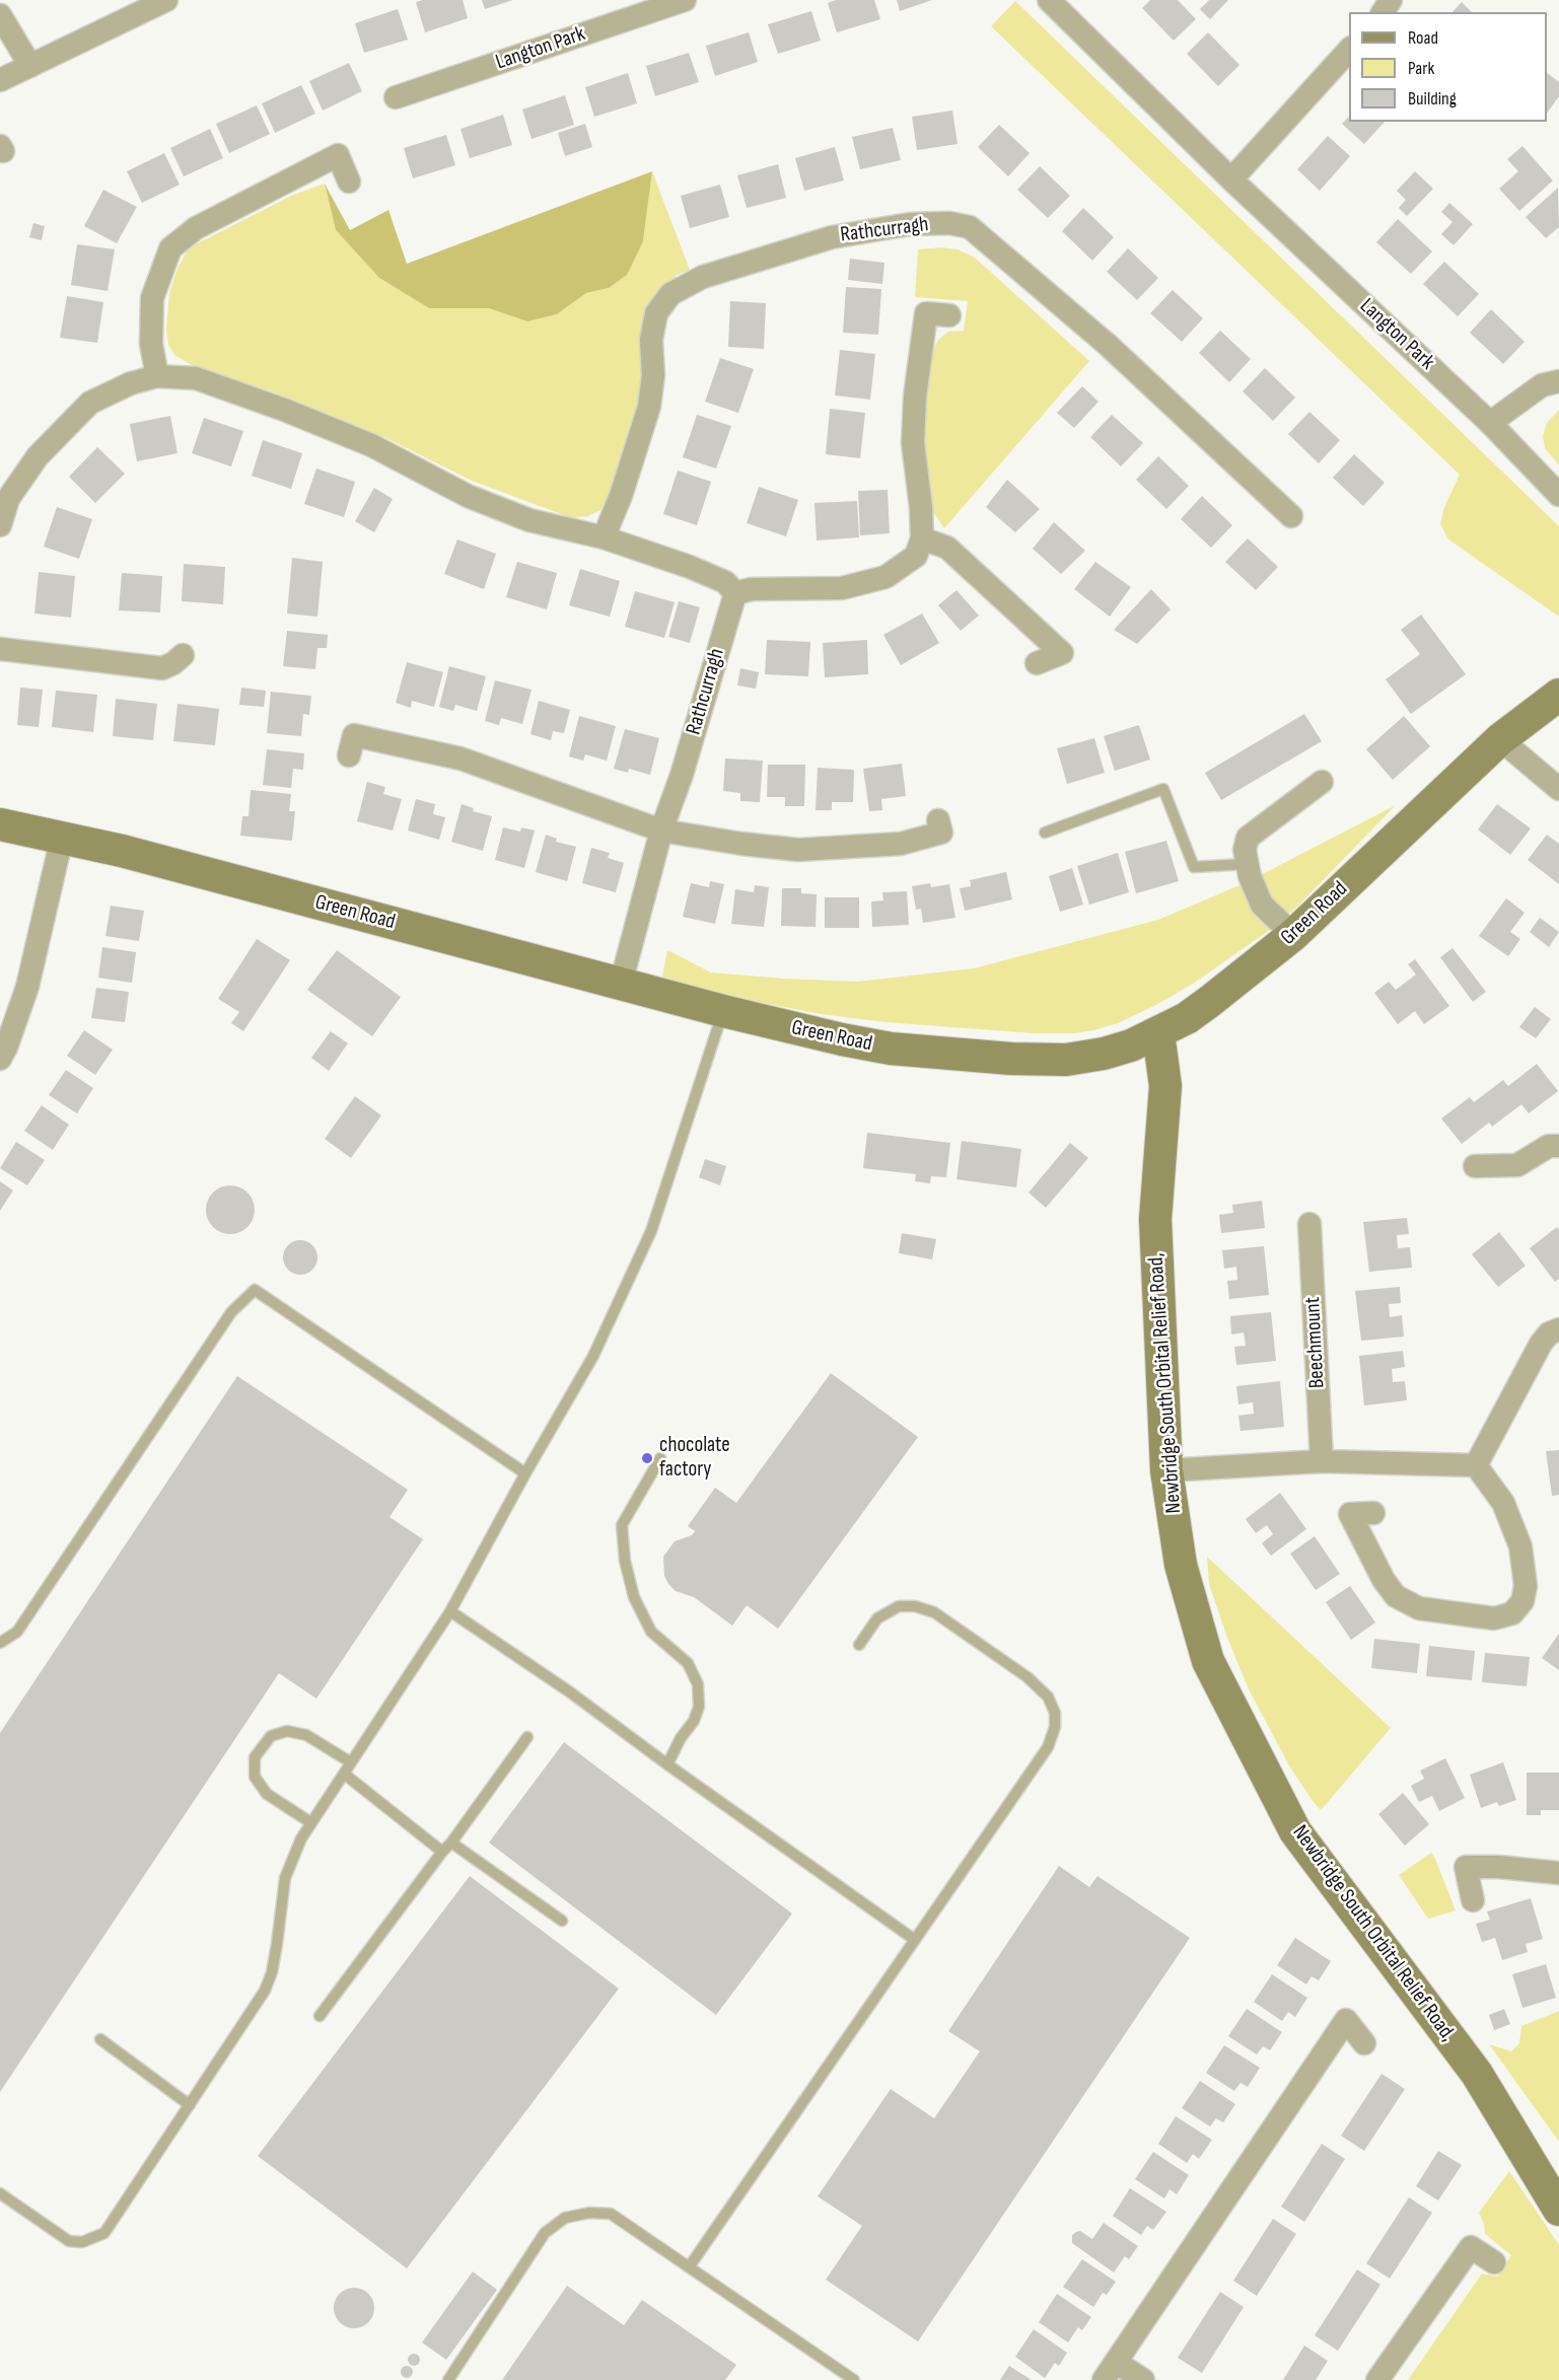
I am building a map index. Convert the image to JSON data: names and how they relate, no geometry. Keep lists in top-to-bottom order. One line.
{"streets":{"street":["Langton Park","Rathcurragh","Green Road","Beechmount","Newbridge South Orbital Relief Road,"]},"crossings":[["Rathcurragh","Green Road"],["Green Road","Newbridge South Orbital Relief Road,"]],"places":["chocolate factory"],"legend":["Road","Park","Building"]}
